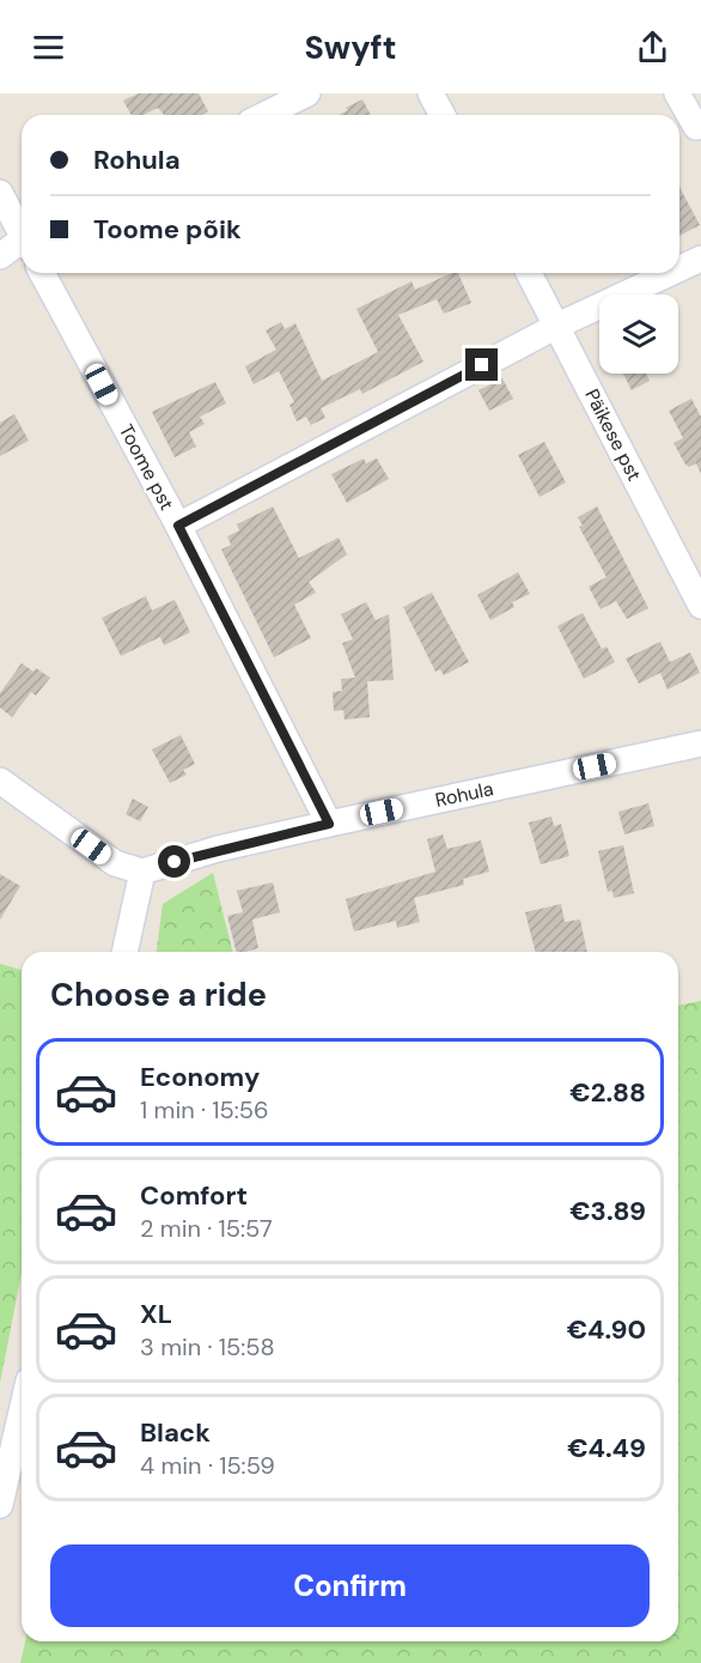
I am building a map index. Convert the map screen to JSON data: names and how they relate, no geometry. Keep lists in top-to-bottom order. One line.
{"streets":{"street":["Päikese pst","Toome pst","Rohula"]},"crossings":[["Toome pst","Rohula"]],"page":{"header":"Swyft","banner":["Rohula","Toome põik"],"heading":"Choose a ride","list":[{"name":"Economy","note":"1 min · 15:56","value":"€2.88"},{"name":"Comfort","note":"2 min · 15:57","value":"€3.89"},{"name":"XL","note":"3 min · 15:58","value":"€4.90"},{"name":"Black","note":"4 min · 15:59","value":"€4.49"}],"buttons":"Confirm"}}
